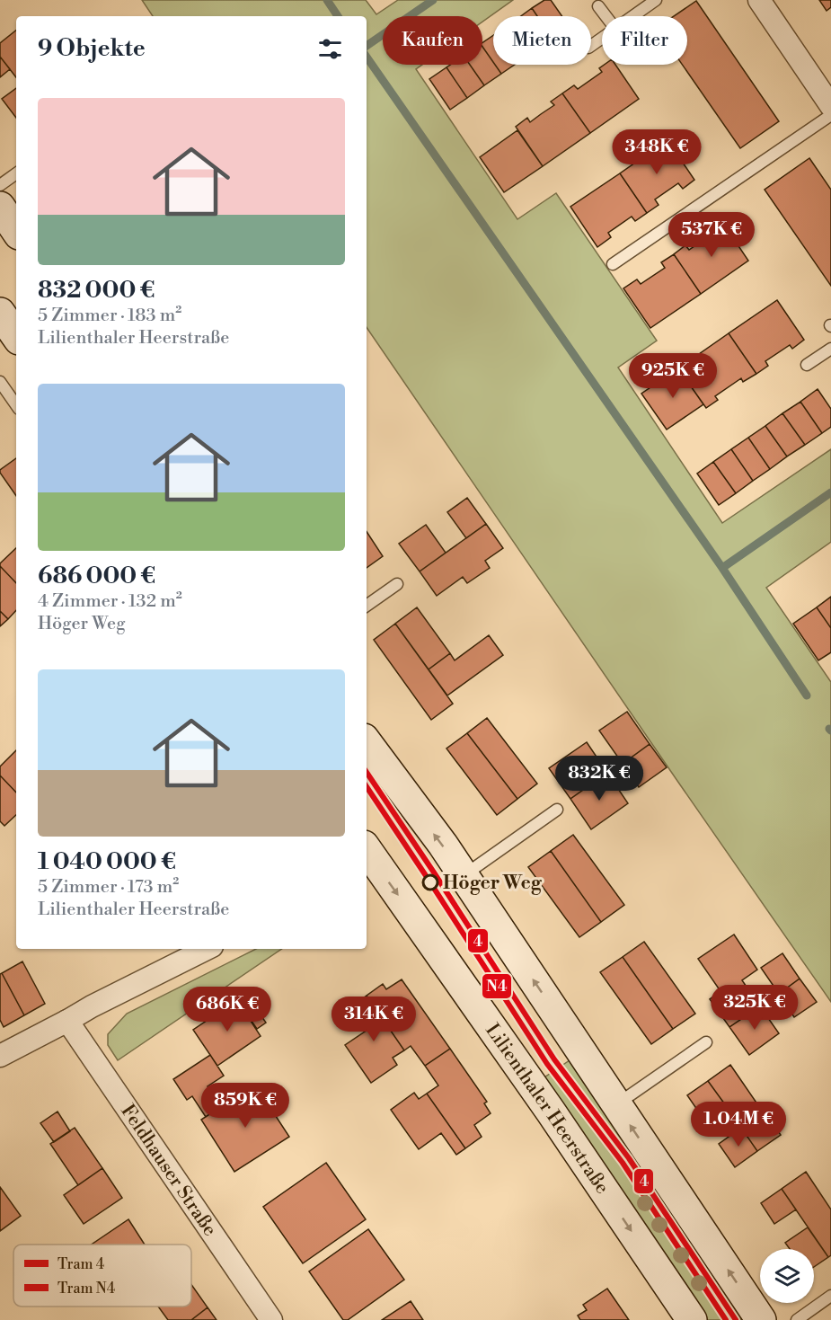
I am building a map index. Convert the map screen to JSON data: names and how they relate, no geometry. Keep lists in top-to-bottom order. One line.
{"streets":{"main road":["Lilienthaler Heerstraße"],"street":["Feldhauser Straße"]},"places":["Höger Weg"],"lines":["tram line 4","tram line N4"],"legend":["Tram 4","Tram N4"],"page":{"chip":["Kaufen","Mieten","Filter"],"heading":"9 Objekte","list":[{"name":"832 000 €","note":"5 Zimmer · 183 m² · Lilienthaler Heerstraße"},{"name":"686 000 €","note":"4 Zimmer · 132 m² · Höger Weg"},{"name":"1 040 000 €","note":"5 Zimmer · 173 m² · Lilienthaler Heerstraße"}],"price":["348K €","537K €","925K €","832K €","325K €","686K €","314K €","859K €","1.04M €"]}}
